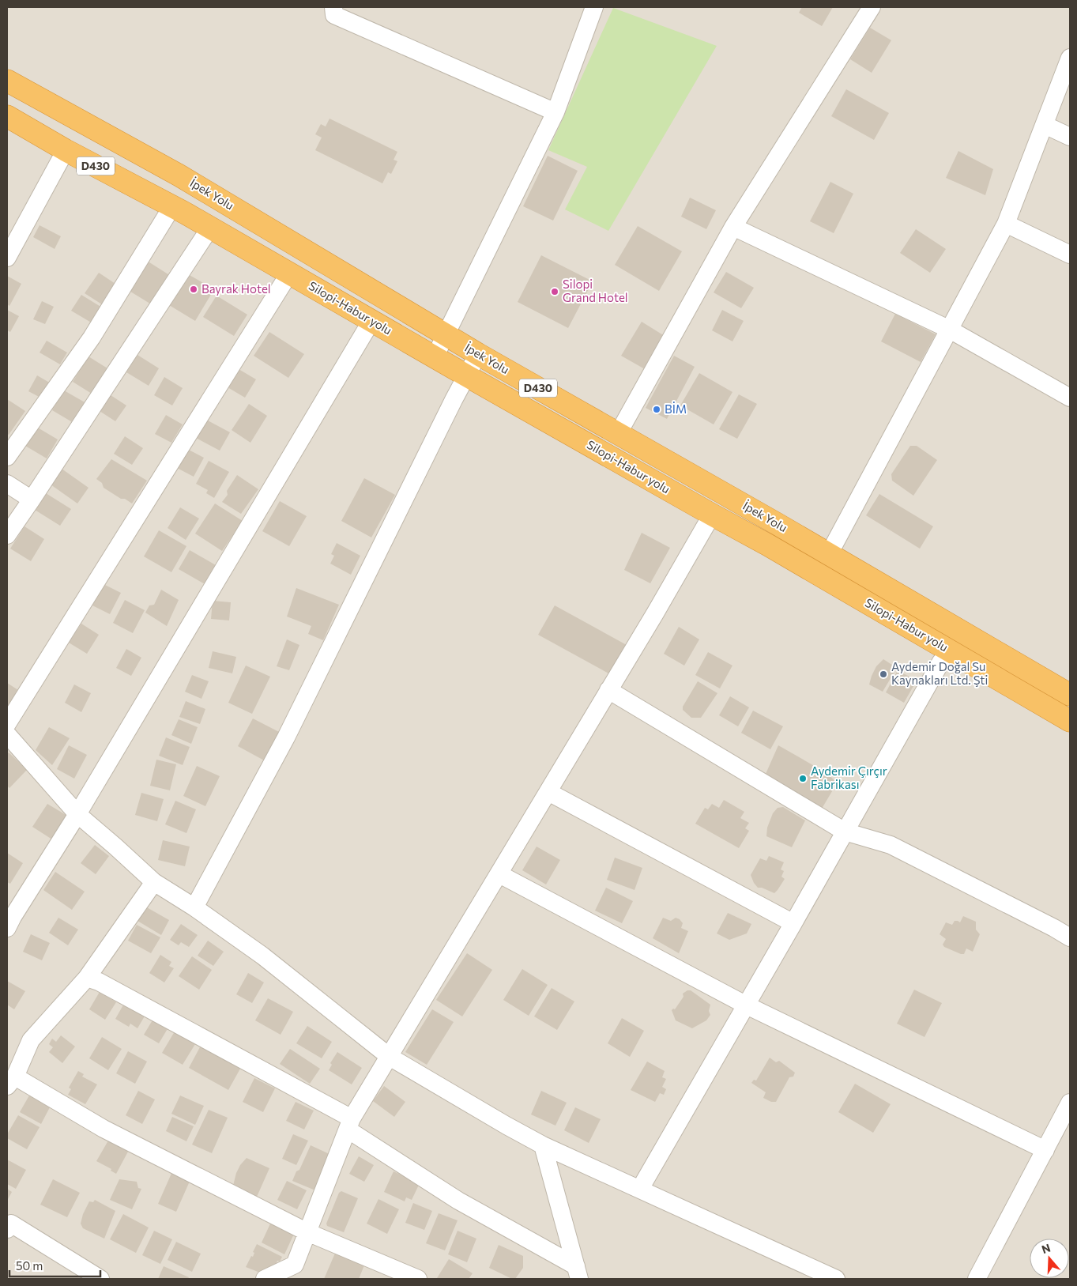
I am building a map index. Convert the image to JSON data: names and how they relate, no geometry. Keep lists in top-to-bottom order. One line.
{"streets":{"highway":["D430","İpek Yolu","Silopi-Habur yolu"]},"crossings":[["D430","Silopi-Habur yolu"]],"places":["Bayrak Hotel","Silopi Grand Hotel","BİM","Aydemir Doğal Su Kaynakları Ltd. Şti","Aydemir Çırçır Fabrikası"],"scale_bar":"50 m","north":"top"}
